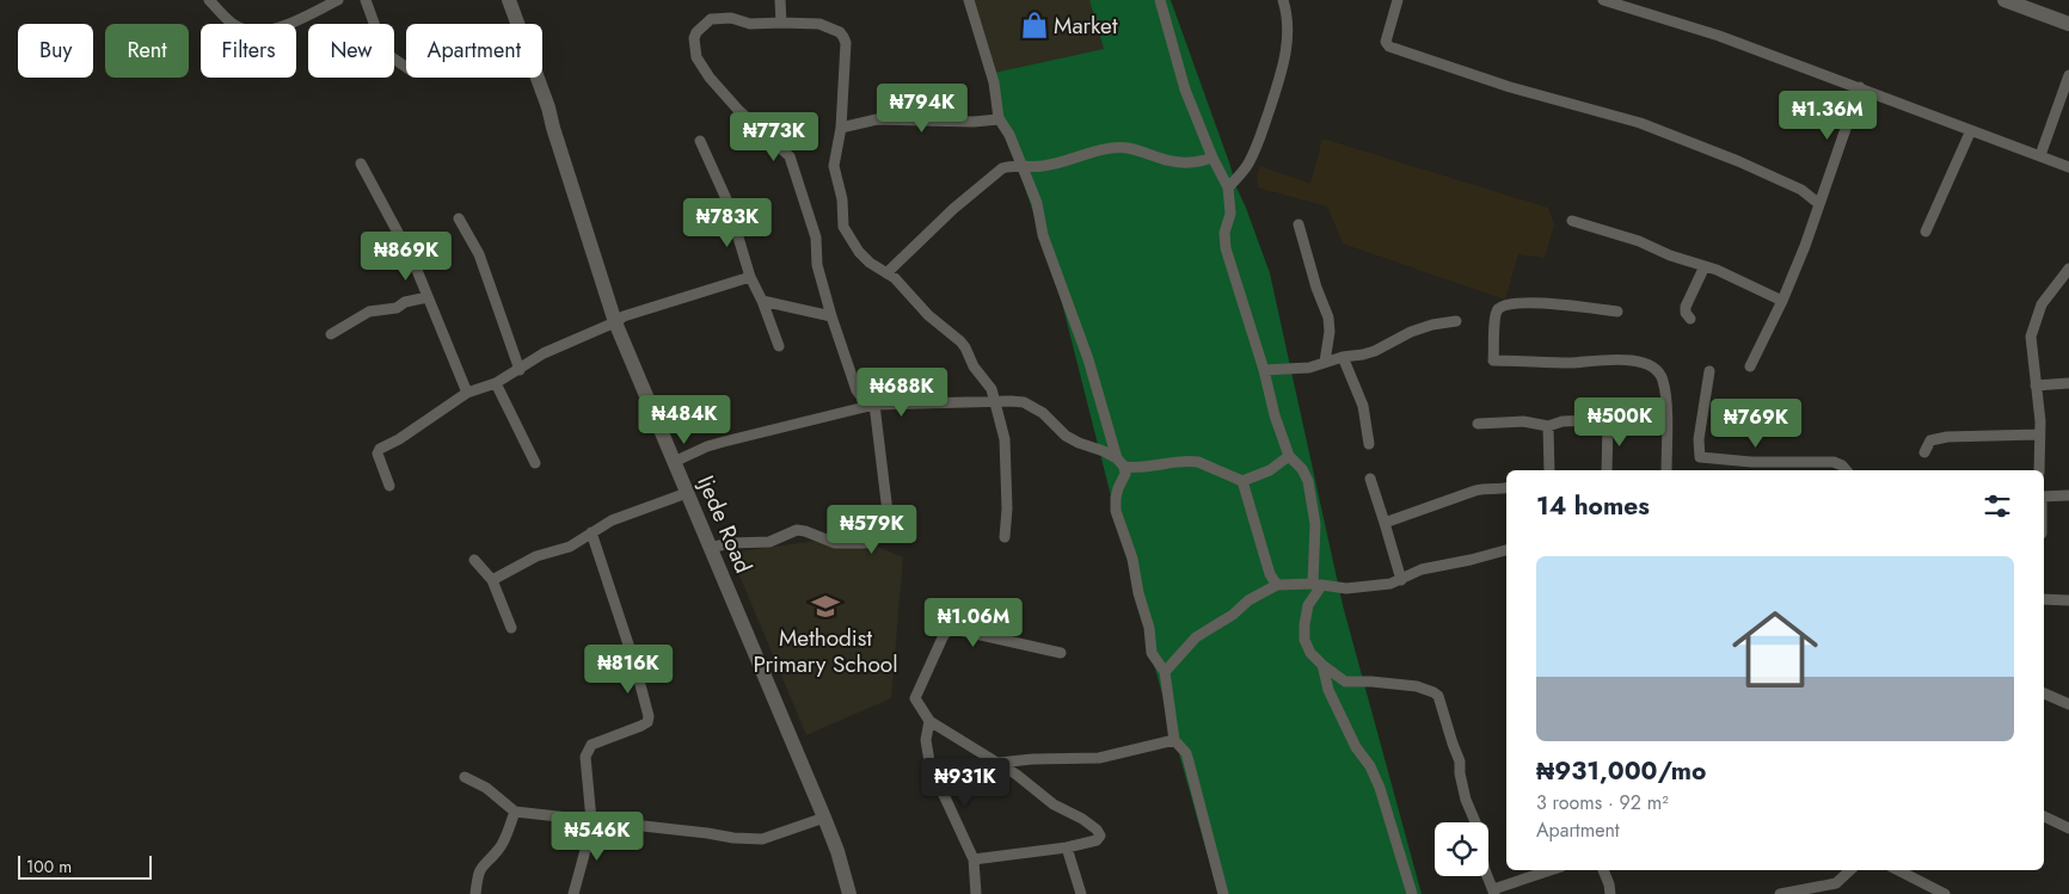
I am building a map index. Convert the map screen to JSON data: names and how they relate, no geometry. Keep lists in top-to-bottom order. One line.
{"streets":{"main road":["Ijede Road"]},"places":{"shop":["Market"],"school or university":["Methodist Primary School"]},"scale_bar":"100 m","page":{"chip":["Buy","Rent","Filters","New","Apartment"],"price":["₦794K","₦1.36M","₦773K","₦783K","₦869K","₦688K","₦484K","₦500K","₦769K","₦579K","₦1.06M","₦816K","₦931K","₦546K"],"heading":"14 homes","list":[{"name":"₦931,000/mo","note":"3 rooms · 92 m² · Apartment"}],"scale":"100 m"}}
